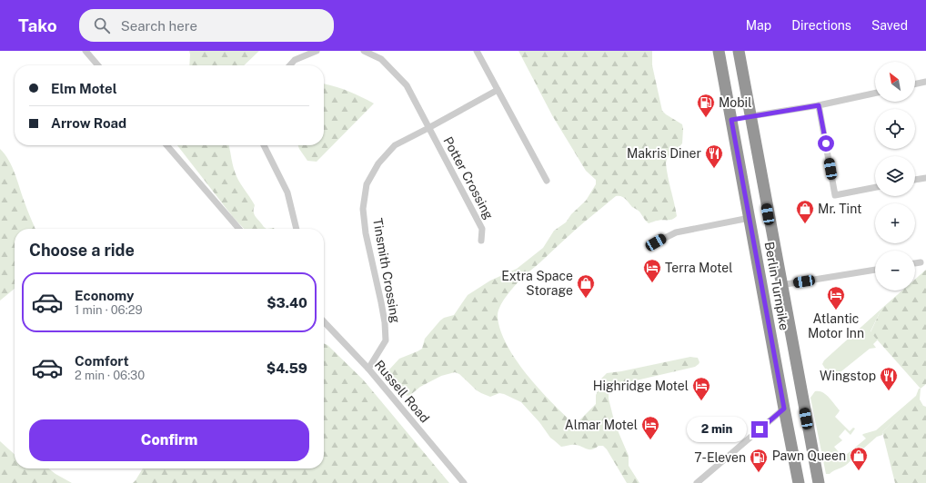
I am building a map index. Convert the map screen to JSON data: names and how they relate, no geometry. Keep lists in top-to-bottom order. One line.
{"streets":{"highway":["Berlin Turnpike"],"street":["Potter Crossing","Tinsmith Crossing","Russell Road"]},"crossings":[["Potter Crossing","Tinsmith Crossing"],["Tinsmith Crossing","Russell Road"]],"places":{"fuel station":["Mobil","7-Eleven"],"restaurant":["Makris Diner","Wingstop"],"shop":["Mr. Tint","Extra Space Storage","Pawn Queen"],"hotel":["Terra Motel","Atlantic Motor Inn","Highridge Motel","Almar Motel"]},"north":"top left","page":{"header":"Tako","search":"Search here","nav":["Map","Directions","Saved"],"map_buttons":["+","−"],"banner":["Elm Motel","Arrow Road"],"heading":"Choose a ride","list":[{"name":"Economy","note":"1 min · 06:29","value":"$3.40"},{"name":"Comfort","note":"2 min · 06:30","value":"$4.59"}],"buttons":"Confirm","bubble":"2 min"}}
